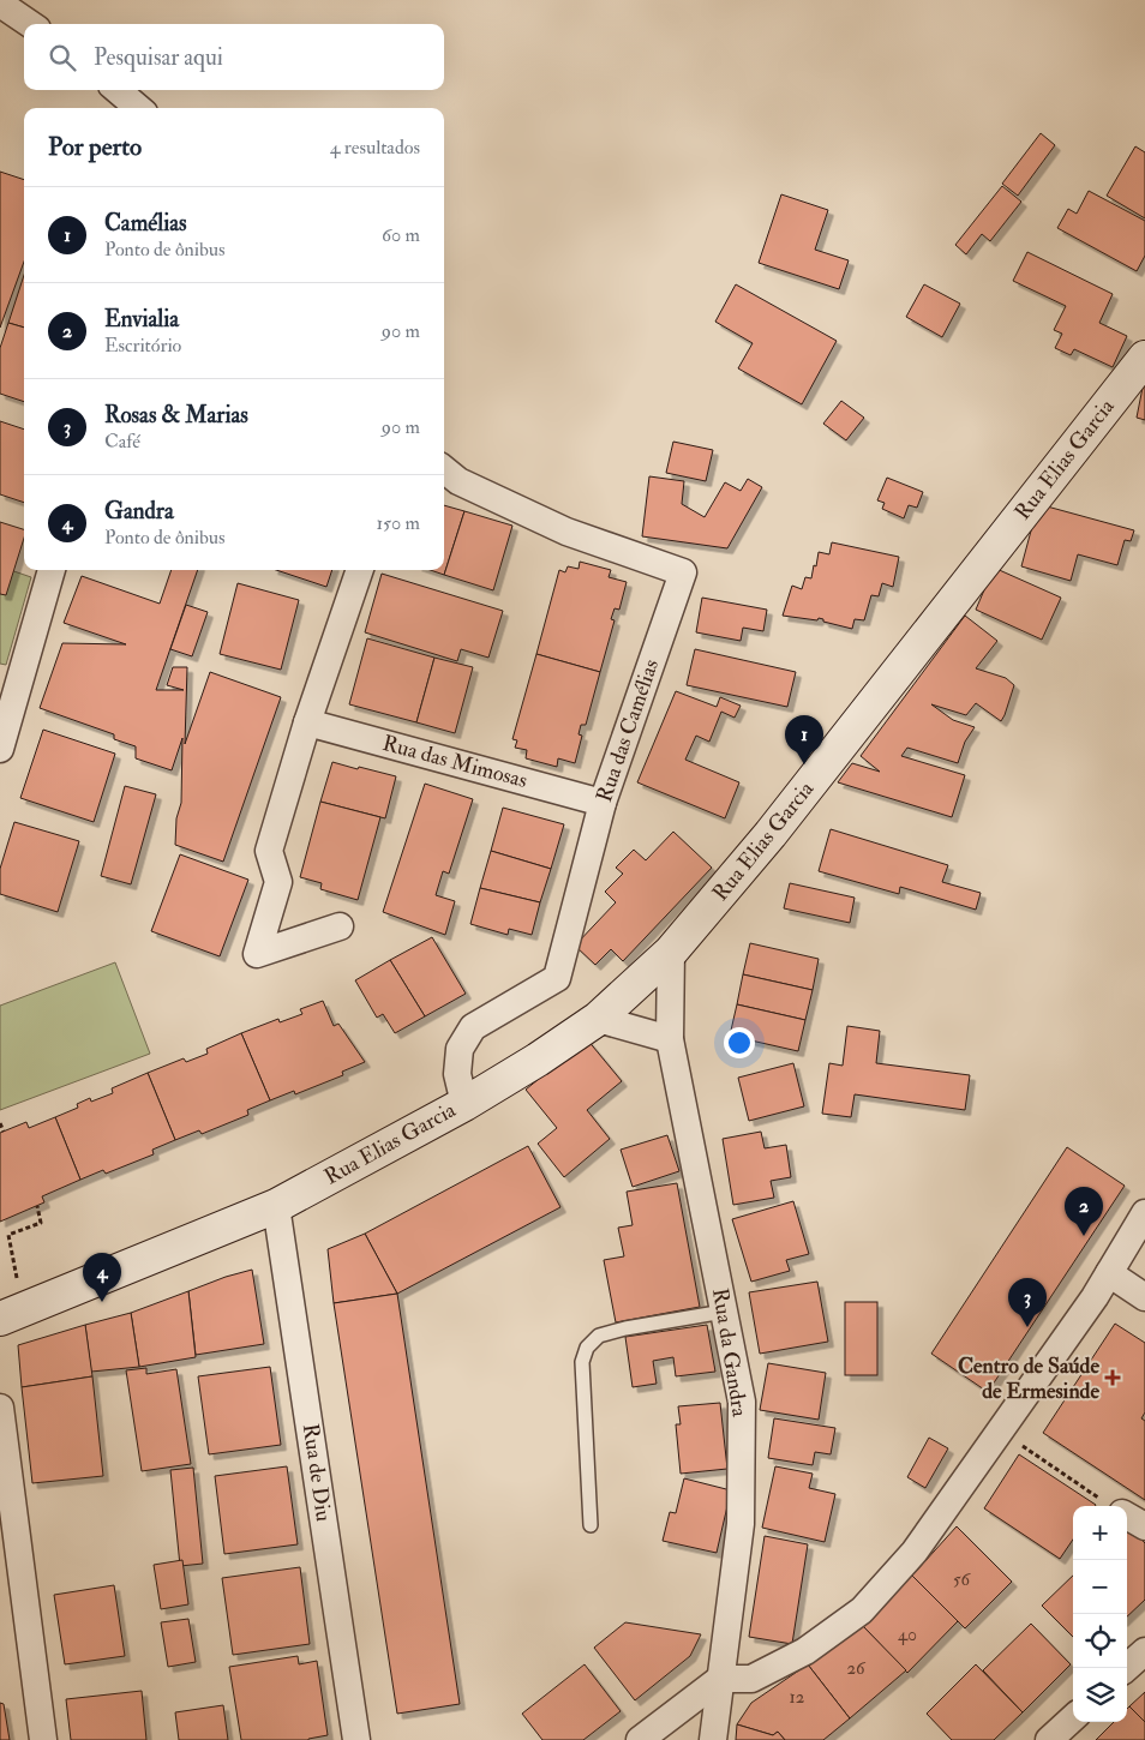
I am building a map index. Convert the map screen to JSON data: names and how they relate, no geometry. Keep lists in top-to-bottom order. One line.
{"streets":{"main road":["Rua Elias Garcia"],"street":["Rua das Camélias","Rua das Mimosas","Rua da Gandra","Rua de Diu"]},"crossings":[["Rua Elias Garcia","Rua das Camélias"],["Rua Elias Garcia","Rua da Gandra"],["Rua Elias Garcia","Rua de Diu"],["Rua das Camélias","Rua das Mimosas"]],"places":{"health":["Centro de Saúde de Ermesinde"]},"house_numbers":["56","40","26","12"],"page":{"search":"Pesquisar aqui","heading":["Por perto","4 resultados"],"list":[{"mark":"1","name":"Camélias","note":"Ponto de ônibus","value":"60 m"},{"mark":"2","name":"Envialia","note":"Escritório","value":"90 m"},{"mark":"3","name":"Rosas & Marias","note":"Café","value":"90 m"},{"mark":"4","name":"Gandra","note":"Ponto de ônibus","value":"150 m"}],"pins":["1","2","4","3"],"map_buttons":["+","−"]}}
